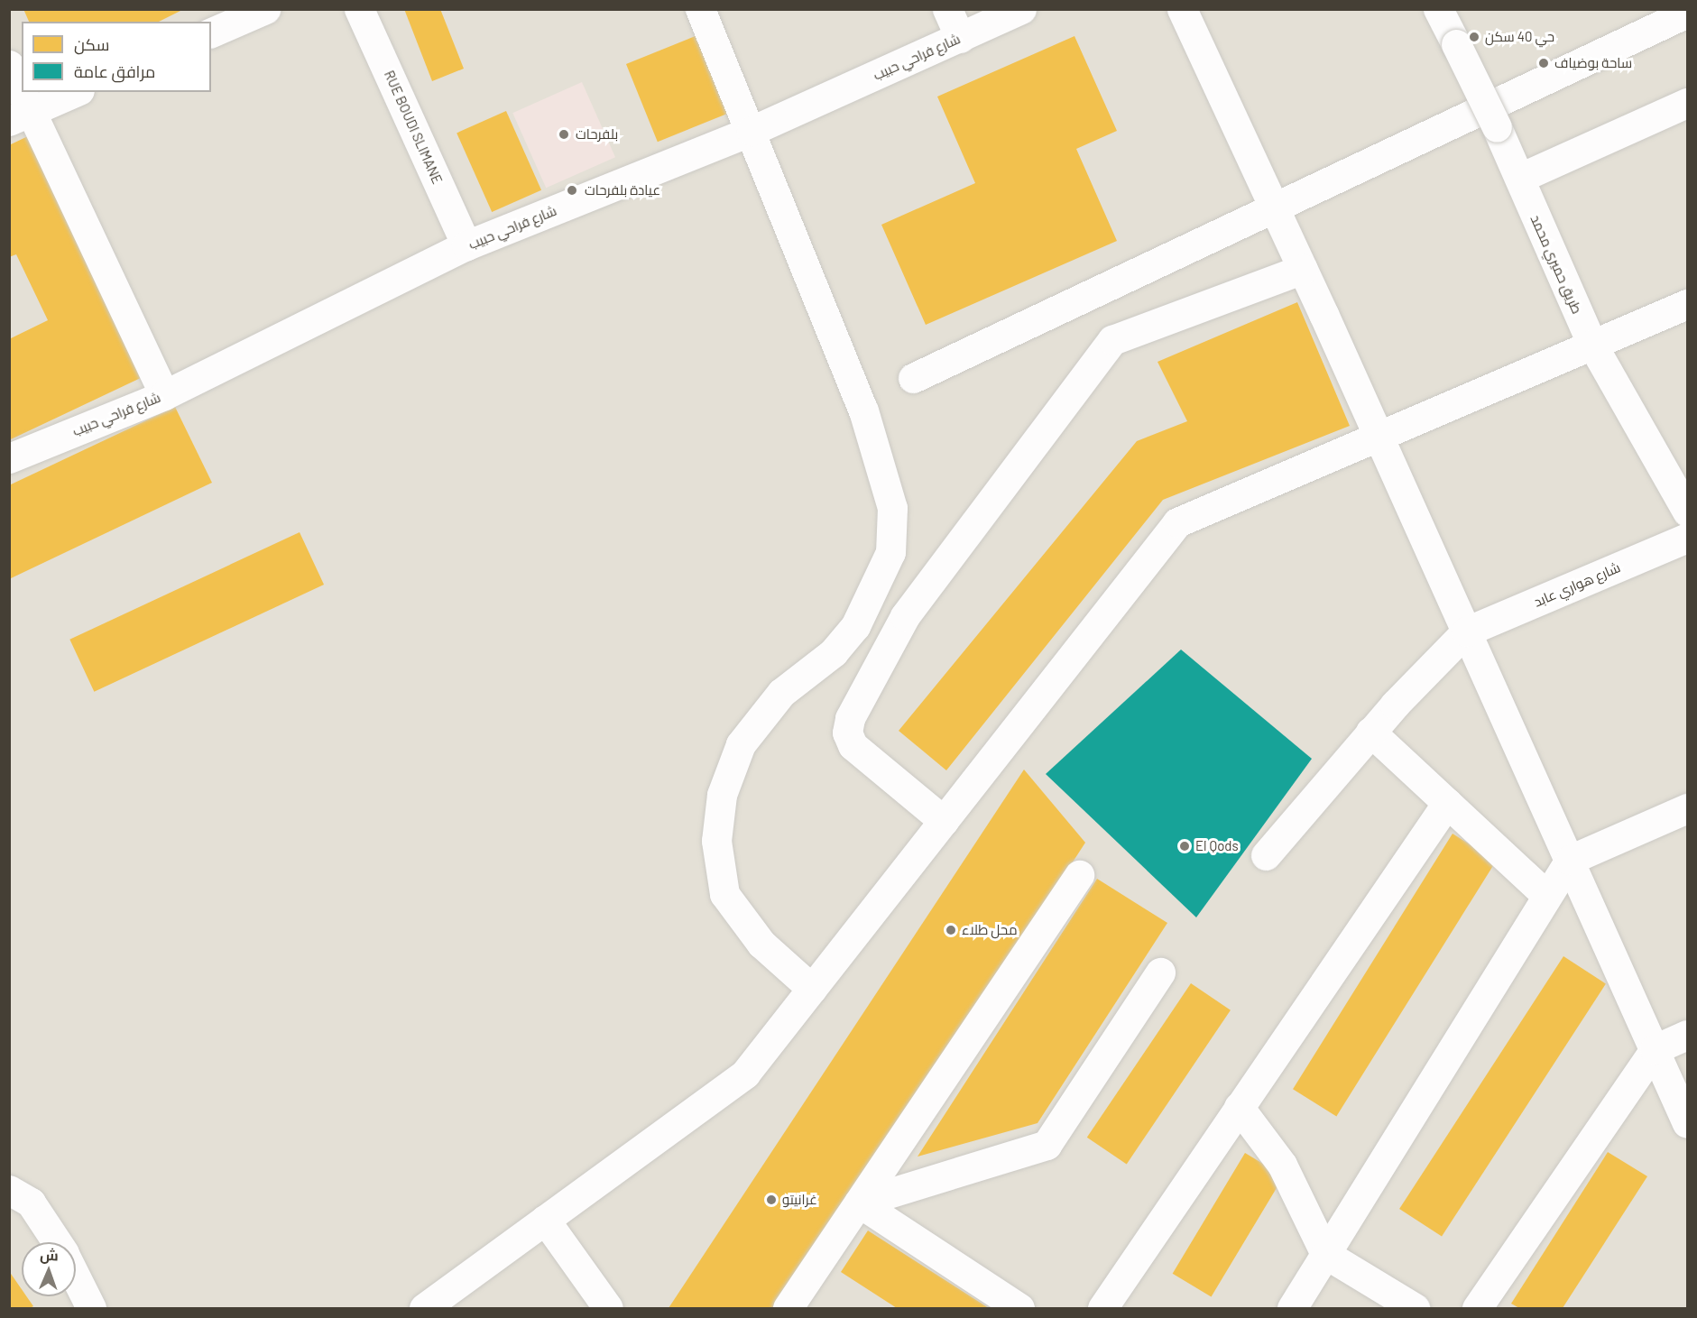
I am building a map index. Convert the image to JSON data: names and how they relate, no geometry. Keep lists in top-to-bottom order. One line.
{"streets":{"street":["شارع فراحي حبيب","RUE BOUDI SLIMANE","طريق حميري محمد","شارع هواري عابد"]},"crossings":[["شارع فراحي حبيب","RUE BOUDI SLIMANE"]],"places":["حي 40 سكن","ساحة بوضياف","بلفرحات","عيادة بلفرحات","El Qods","محل طلاء","غرانيتو"],"legend":["سكن","مرافق عامة"],"north":"top"}
